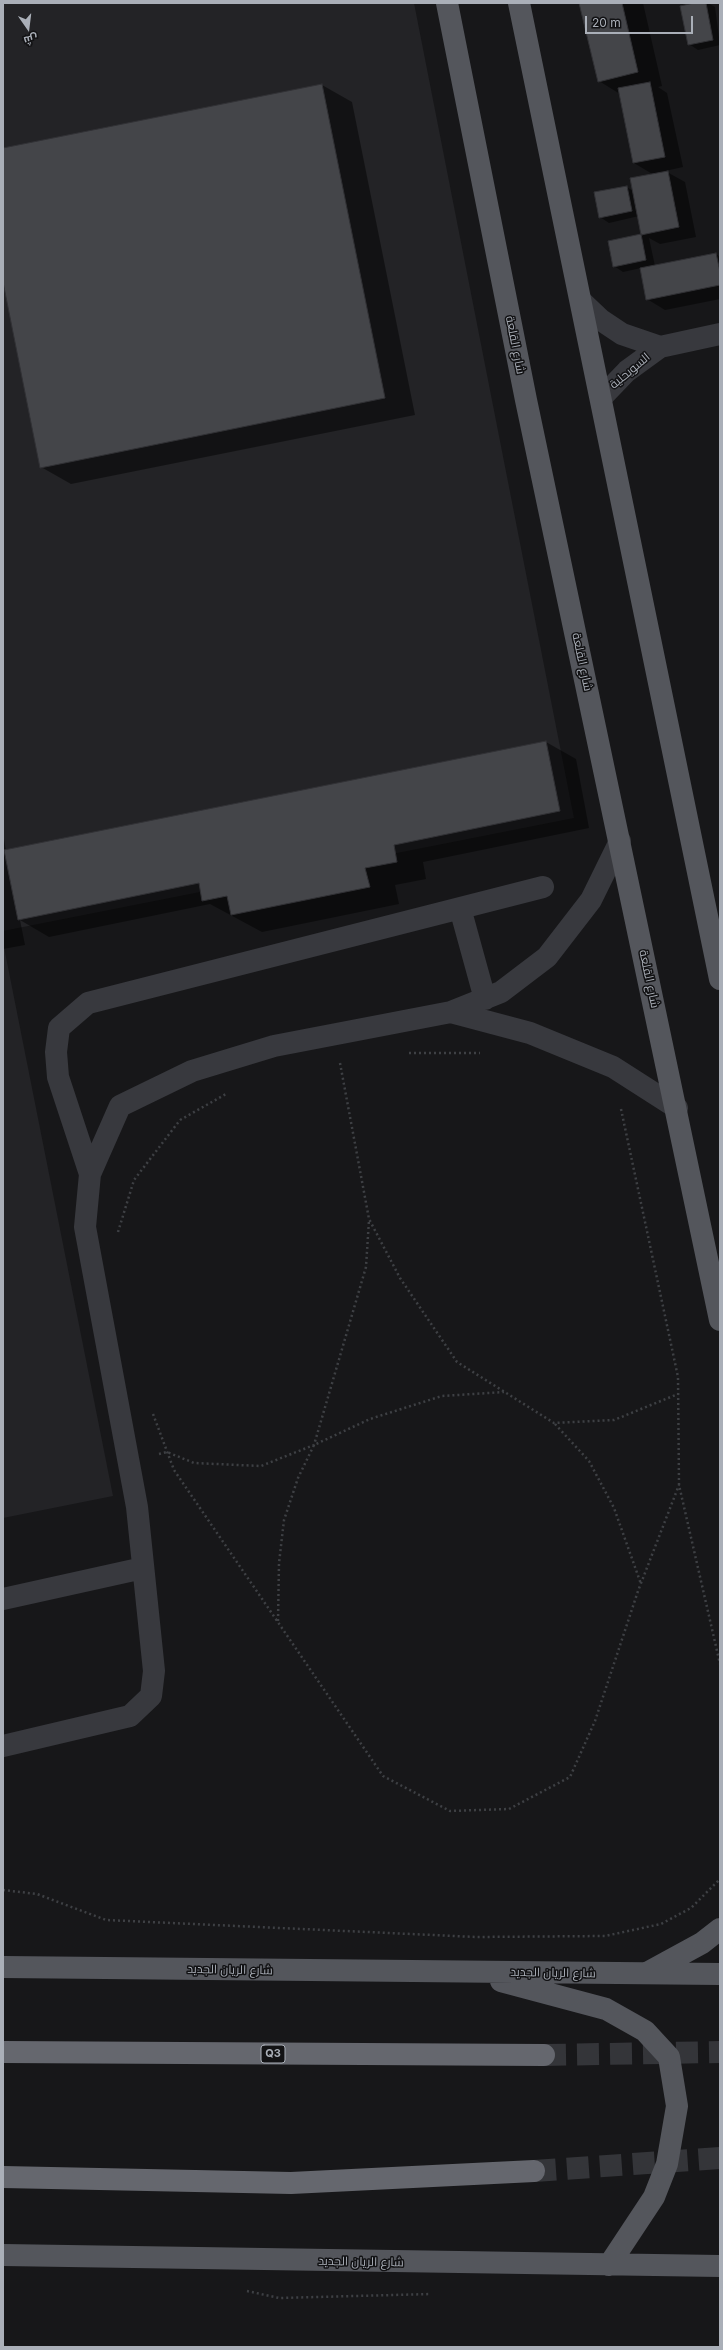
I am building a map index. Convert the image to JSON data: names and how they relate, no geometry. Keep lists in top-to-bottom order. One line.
{"streets":{"highway":["Q3"],"main road":["شارع القلعة","شارع الريان الجديد"],"street":["السويحلية"]},"scale_bar":"20 m","north":"bottom"}
